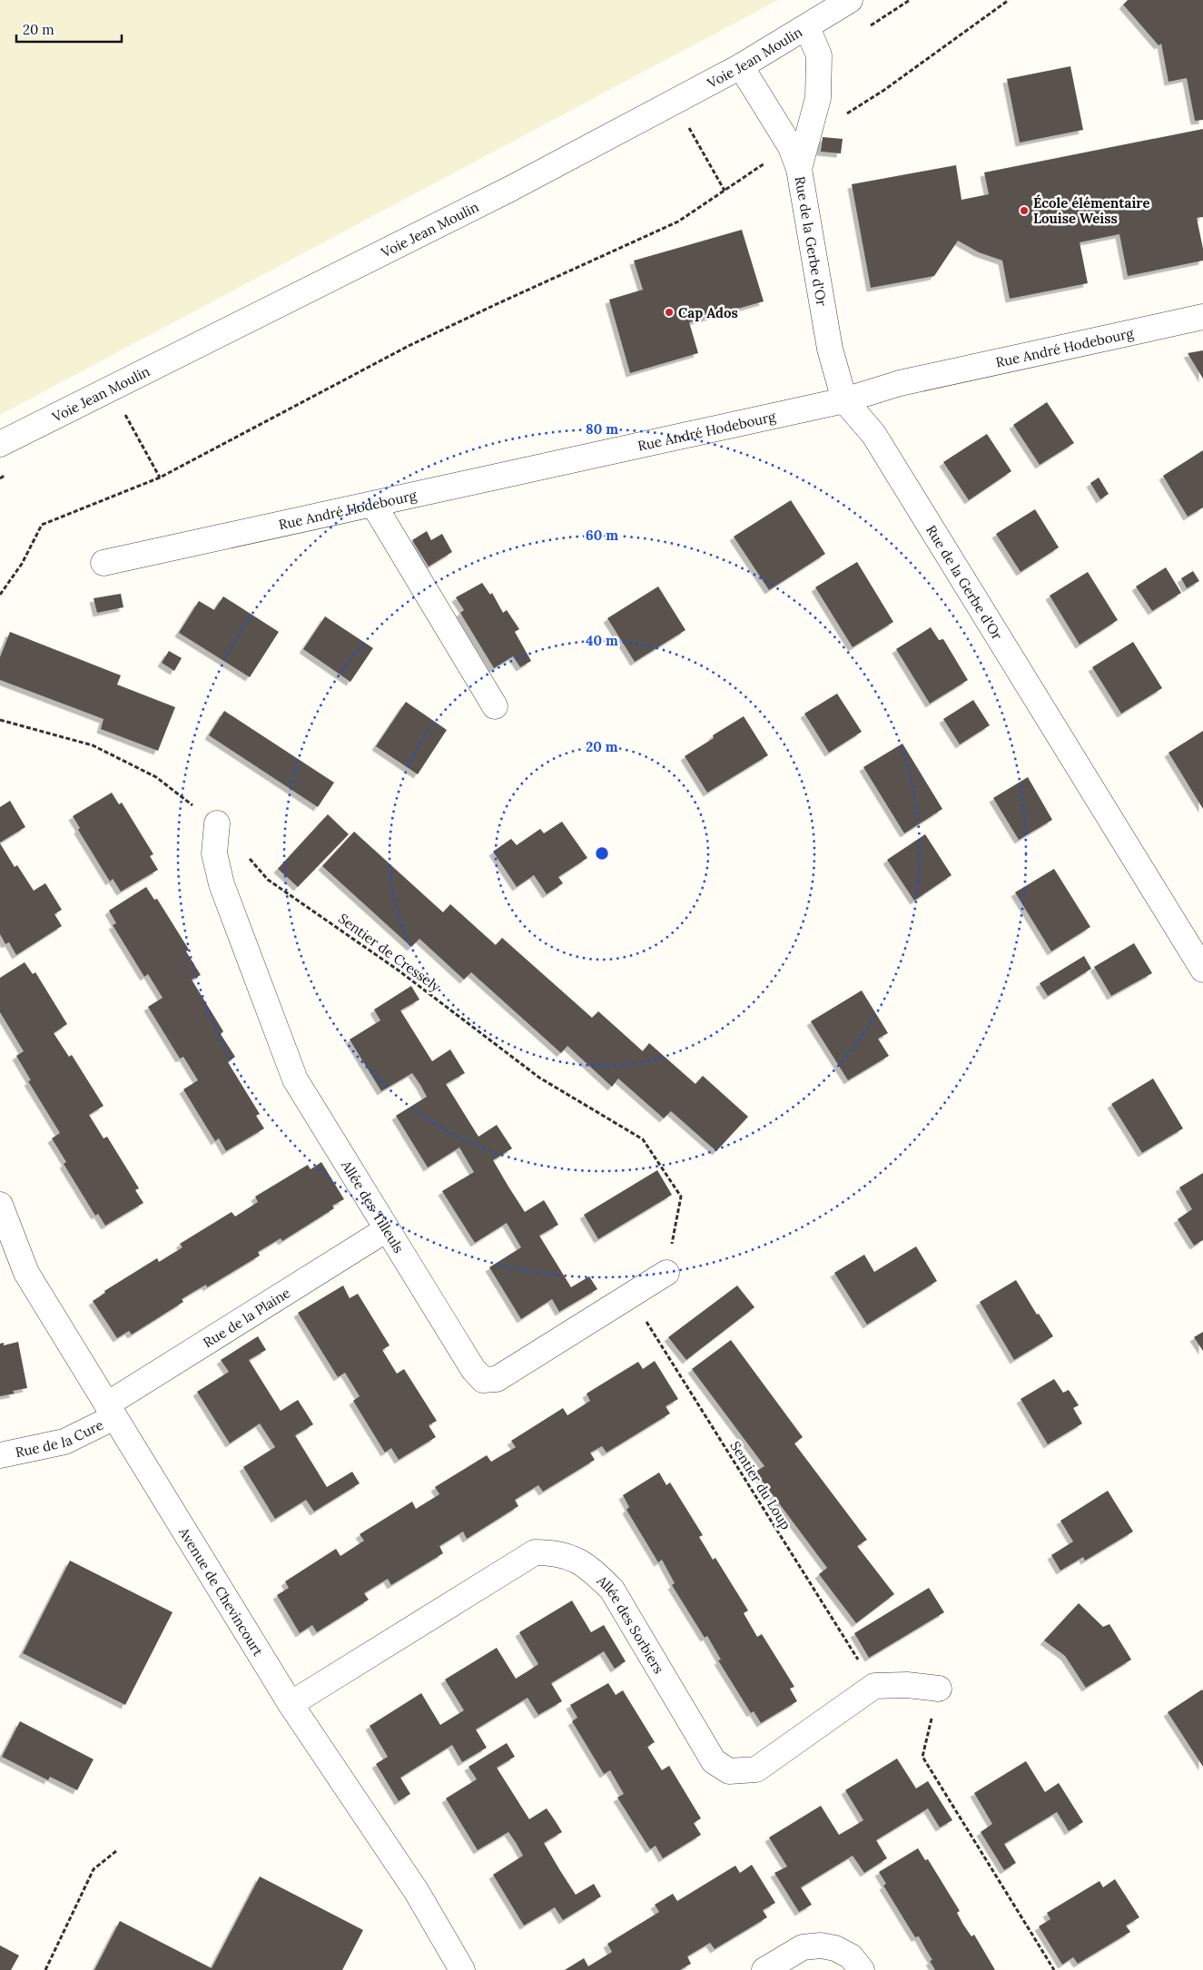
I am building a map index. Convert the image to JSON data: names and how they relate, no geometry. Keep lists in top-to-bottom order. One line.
{"streets":{"street":["Voie Jean Moulin","Rue de la Gerbe d'Or","Rue André Hodebourg","Allée des Tilleuls","Rue de la Plaine","Rue de la Cure","Avenue de Chevincourt","Allée des Sorbiers"],"path":["Sentier de Cressely","Sentier du Loup"]},"crossings":[["Voie Jean Moulin","Rue de la Gerbe d'Or"],["Rue de la Gerbe d'Or","Rue André Hodebourg"],["Sentier de Cressely","Allée des Tilleuls"],["Allée des Tilleuls","Rue de la Plaine"],["Allée des Tilleuls","Sentier du Loup"],["Rue de la Plaine","Rue de la Cure"],["Rue de la Plaine","Avenue de Chevincourt"],["Rue de la Cure","Avenue de Chevincourt"],["Sentier du Loup","Allée des Sorbiers"],["Avenue de Chevincourt","Allée des Sorbiers"]],"places":["École élémentaire Louise Weiss","Cap Ados"],"scale_bar":"20 m","rings":["80 m","60 m","40 m","20 m"]}
